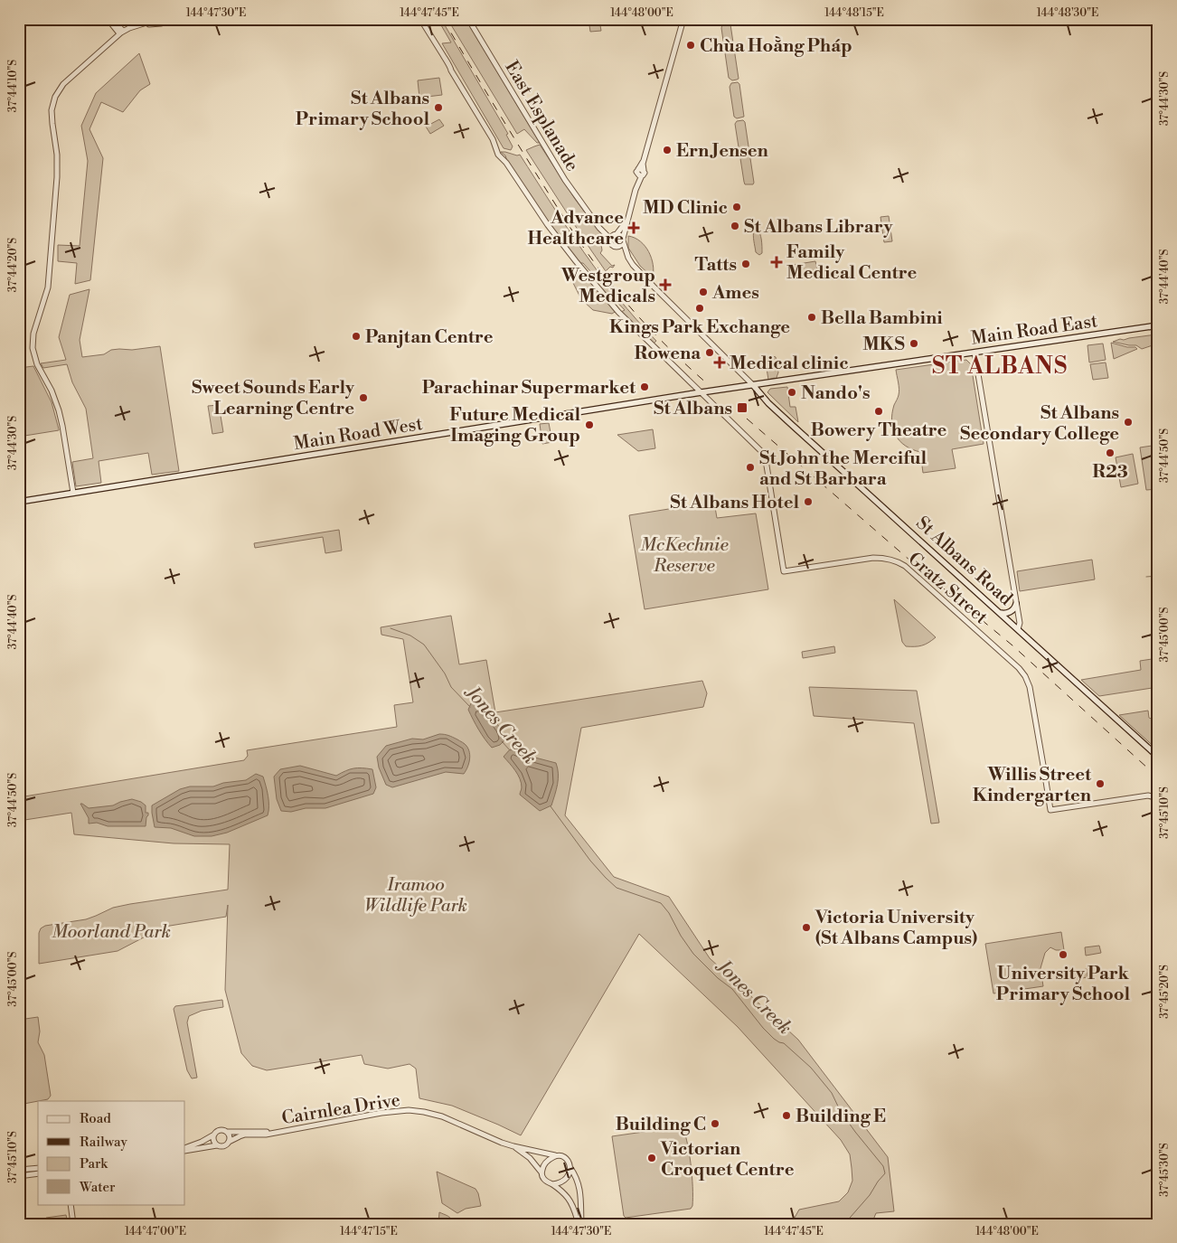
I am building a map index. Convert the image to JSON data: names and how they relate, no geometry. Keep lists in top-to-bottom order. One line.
{"streets":{"main road":["Main Road East","Main Road West","St Albans Road"],"street":["East Esplanade","Gratz Street","Cairnlea Drive"]},"crossings":[["Main Road East","Main Road West"],["Main Road East","St Albans Road"],["Main Road East","Gratz Street"],["Main Road West","Gratz Street"]],"districts":["ST ALBANS"],"water":["Jones Creek"],"parks":["McKechnie Reserve","Iramoo Wildlife Park","Moorland Park"],"places":{"other":["Chùa Hoằng Pháp","St Albans Primary School","Ern Jensen","MD Clinic","St Albans Library","Tatts","Ames","Kings Park Exchange","Bella Bambini","Panjtan Centre","MKS","Rowena","Parachinar Supermarket","Nando's","Sweet Sounds Early Learning Centre","Bowery Theatre","St Albans Secondary College","Future Medical Imaging Group","R23","St John the Merciful and St Barbara","St Albans Hotel","Willis Street Kindergarten","Victoria University (St Albans Campus)","University Park Primary School","Building E","Building C","Victorian Croquet Centre"],"health":["Advance Healthcare","Family Medical Centre","Westgroup Medicals","Medical clinic"],"transit":["St Albans"]},"legend":["Road","Railway","Park","Water"],"coordinates":["144°47'30\"E","144°47'45\"E","144°48'00\"E","144°48'15\"E","144°48'30\"E","37°44'10\"S","37°44'30\"S","37°44'20\"S","37°44'40\"S","37°44'50\"S","37°45'00\"S","37°45'10\"S","37°45'20\"S","37°45'30\"S","144°47'00\"E","144°47'15\"E"]}
